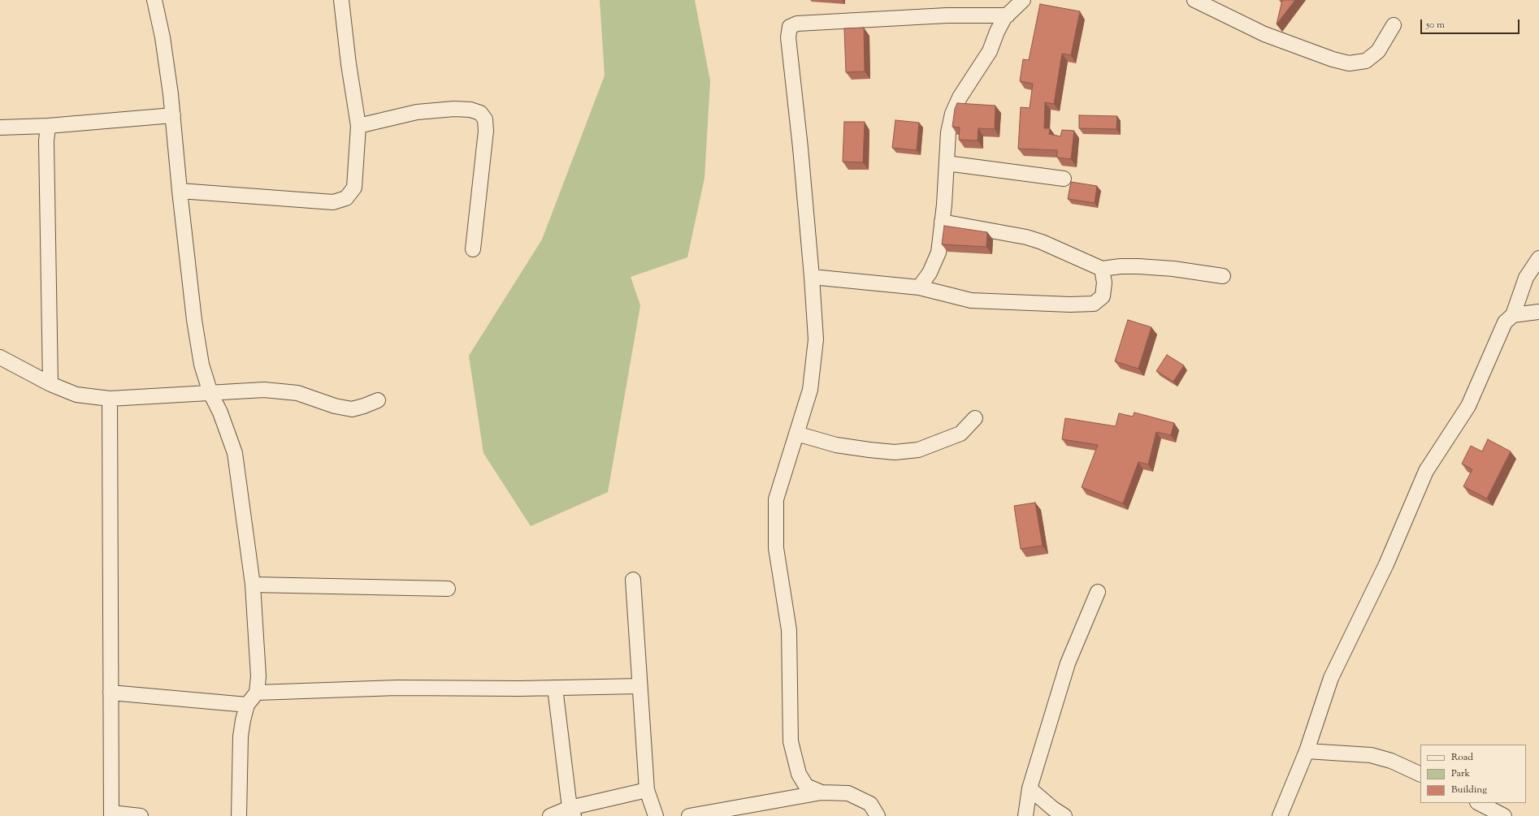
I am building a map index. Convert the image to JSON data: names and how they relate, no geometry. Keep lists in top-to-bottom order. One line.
{"legend":["Road","Park","Building"],"scale_bar":"50 m"}
